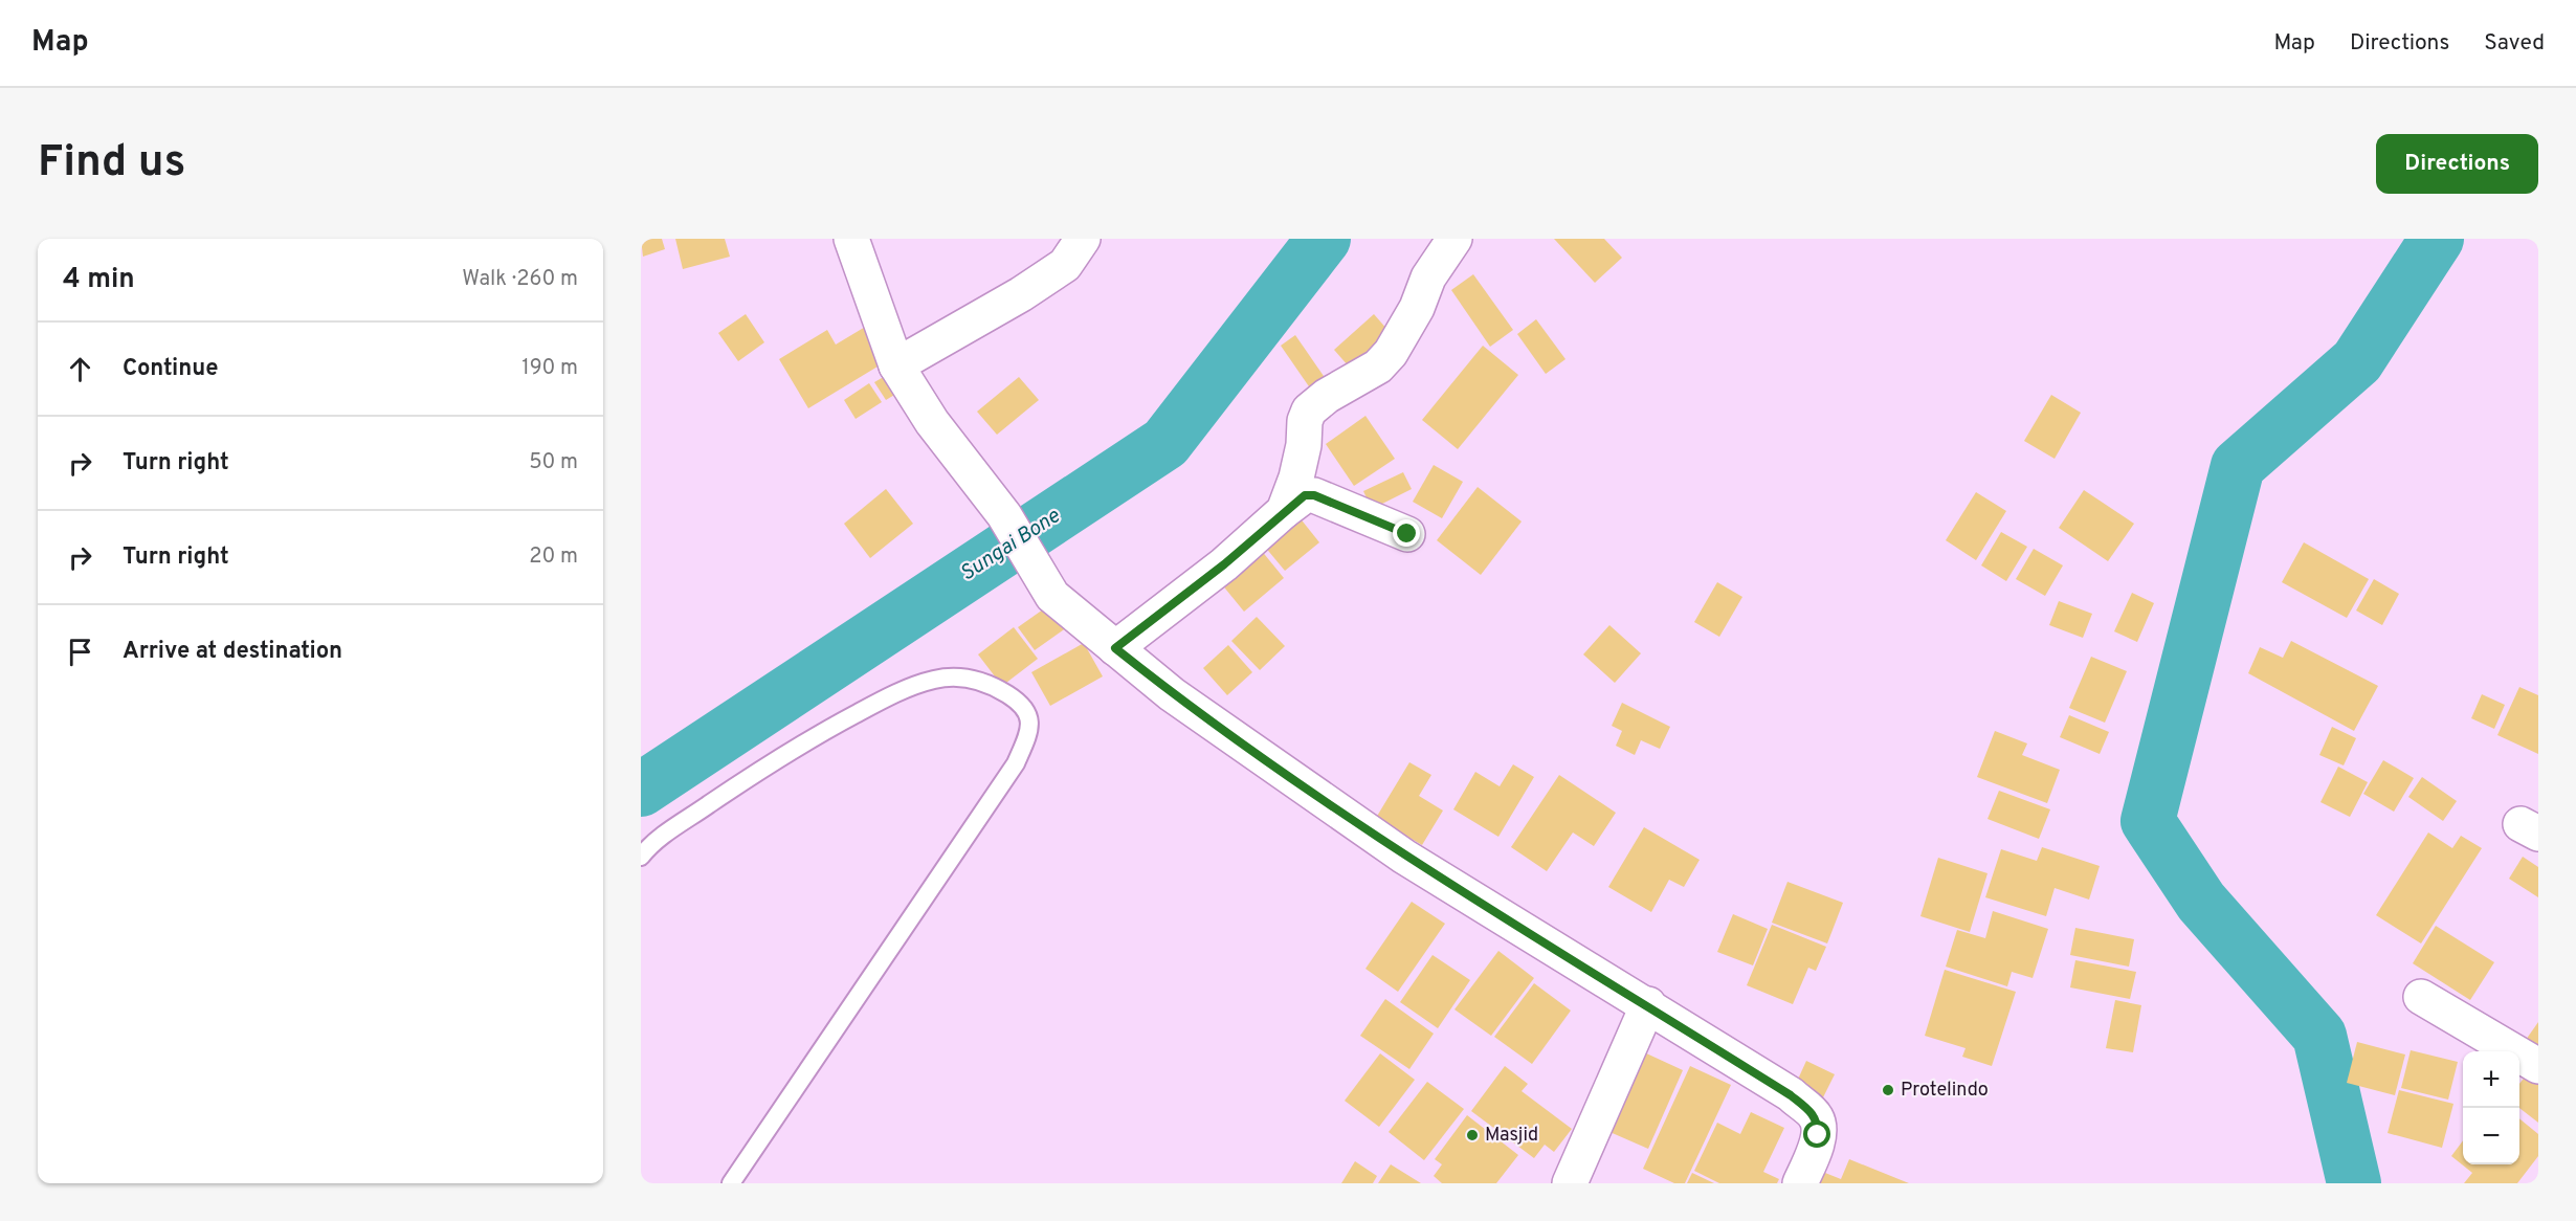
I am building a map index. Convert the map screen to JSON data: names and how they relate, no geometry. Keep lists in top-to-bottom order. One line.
{"water":["Sungai Bone"],"places":["Protelindo","Masjid"],"page":{"header":"Map","nav":["Map","Directions","Saved"],"buttons":"Directions","title":"Find us","heading":["4 min","Walk · 260 m"],"list":[["Continue","190 m"],["Turn right","50 m"],["Turn right","20 m"],"Arrive at destination"],"map_buttons":["+","−"]}}
